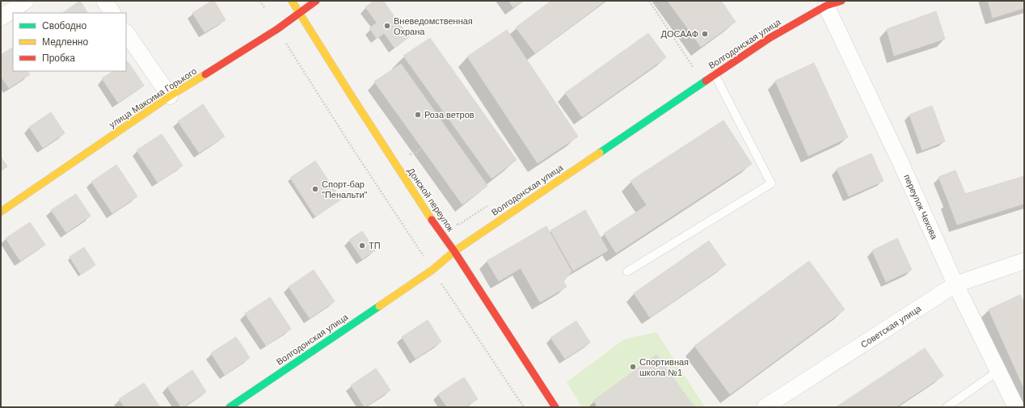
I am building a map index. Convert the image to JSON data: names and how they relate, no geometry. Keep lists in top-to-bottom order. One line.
{"streets":{"street":["Волгодонская улица","улица Максима Горького","Донской переулок","переулок Чехова","Советская улица"]},"crossings":[["Волгодонская улица","Донской переулок"],["Волгодонская улица","переулок Чехова"],["улица Максима Горького","Донской переулок"],["переулок Чехова","Советская улица"]],"places":["Вневедомственная Охрана","ДОСААФ","Роза ветров","Спорт-бар \"Пенальти\"","ТП","Спортивная школа №1"],"legend":["Свободно","Медленно","Пробка"]}
